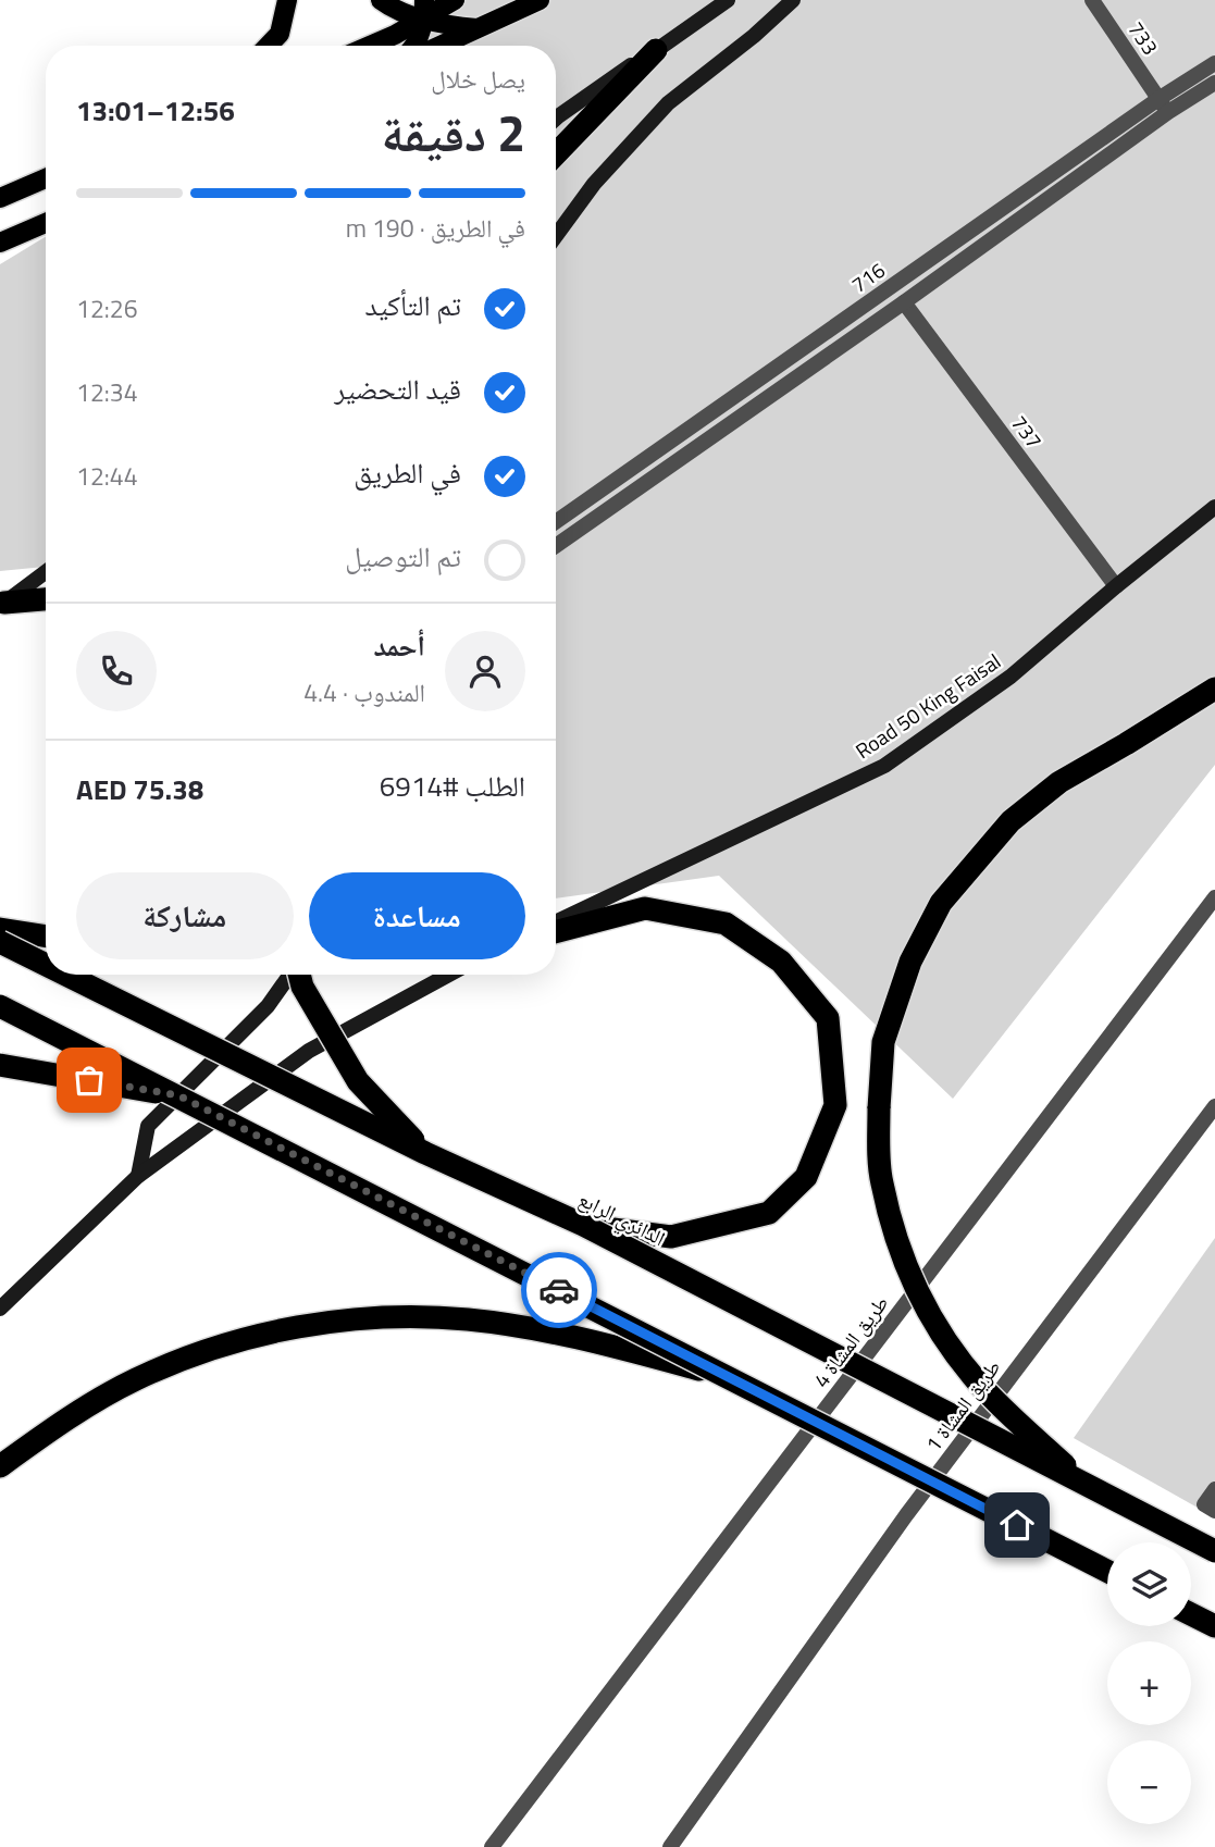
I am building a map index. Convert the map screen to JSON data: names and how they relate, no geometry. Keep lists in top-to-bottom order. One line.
{"streets":{"highway":["الدائري الرابع"],"main road":["Road 50 King Faisal"],"street":["733","716","737","طريق المشاة 4","طريق المشاة 1"]},"crossings":[["733","716"],["737","Road 50 King Faisal"]],"page":{"heading":["2 دقيقة","يصل خلال","12:56–13:01"],"panel":["أحمد","المندوب · 4.4","الطلب #6914","AED 75.38"],"bar":"في الطريق · 190 m","list":[["تم التأكيد","12:26"],["قيد التحضير","12:34"],["في الطريق","12:44"],"تم التوصيل"],"buttons":["مساعدة","مشاركة"],"map_buttons":["+","−"]}}
